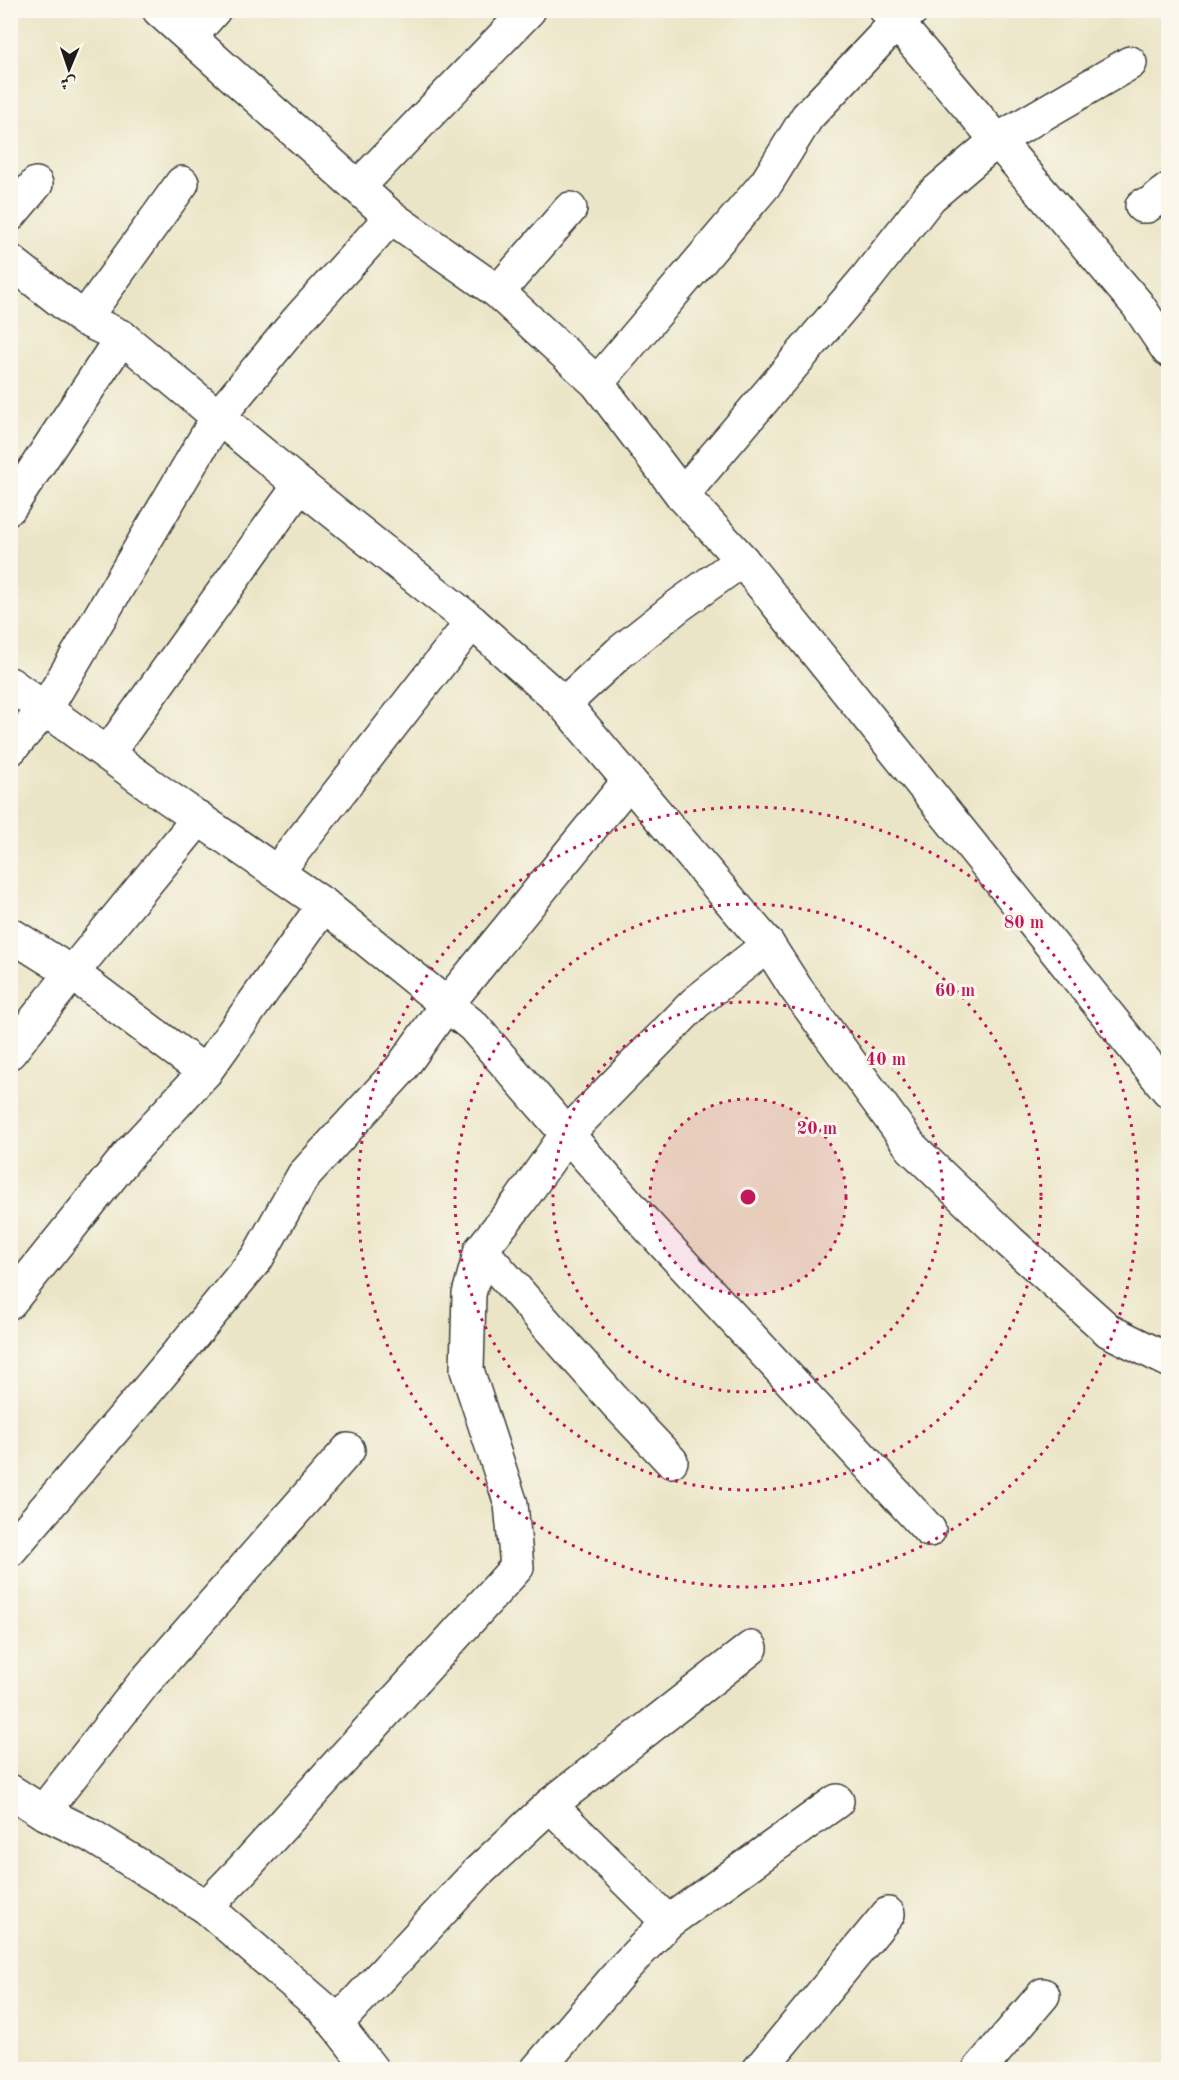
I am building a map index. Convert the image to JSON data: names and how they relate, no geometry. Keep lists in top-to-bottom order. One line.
{"north":"bottom","rings":["80 m","60 m","40 m","20 m"]}
